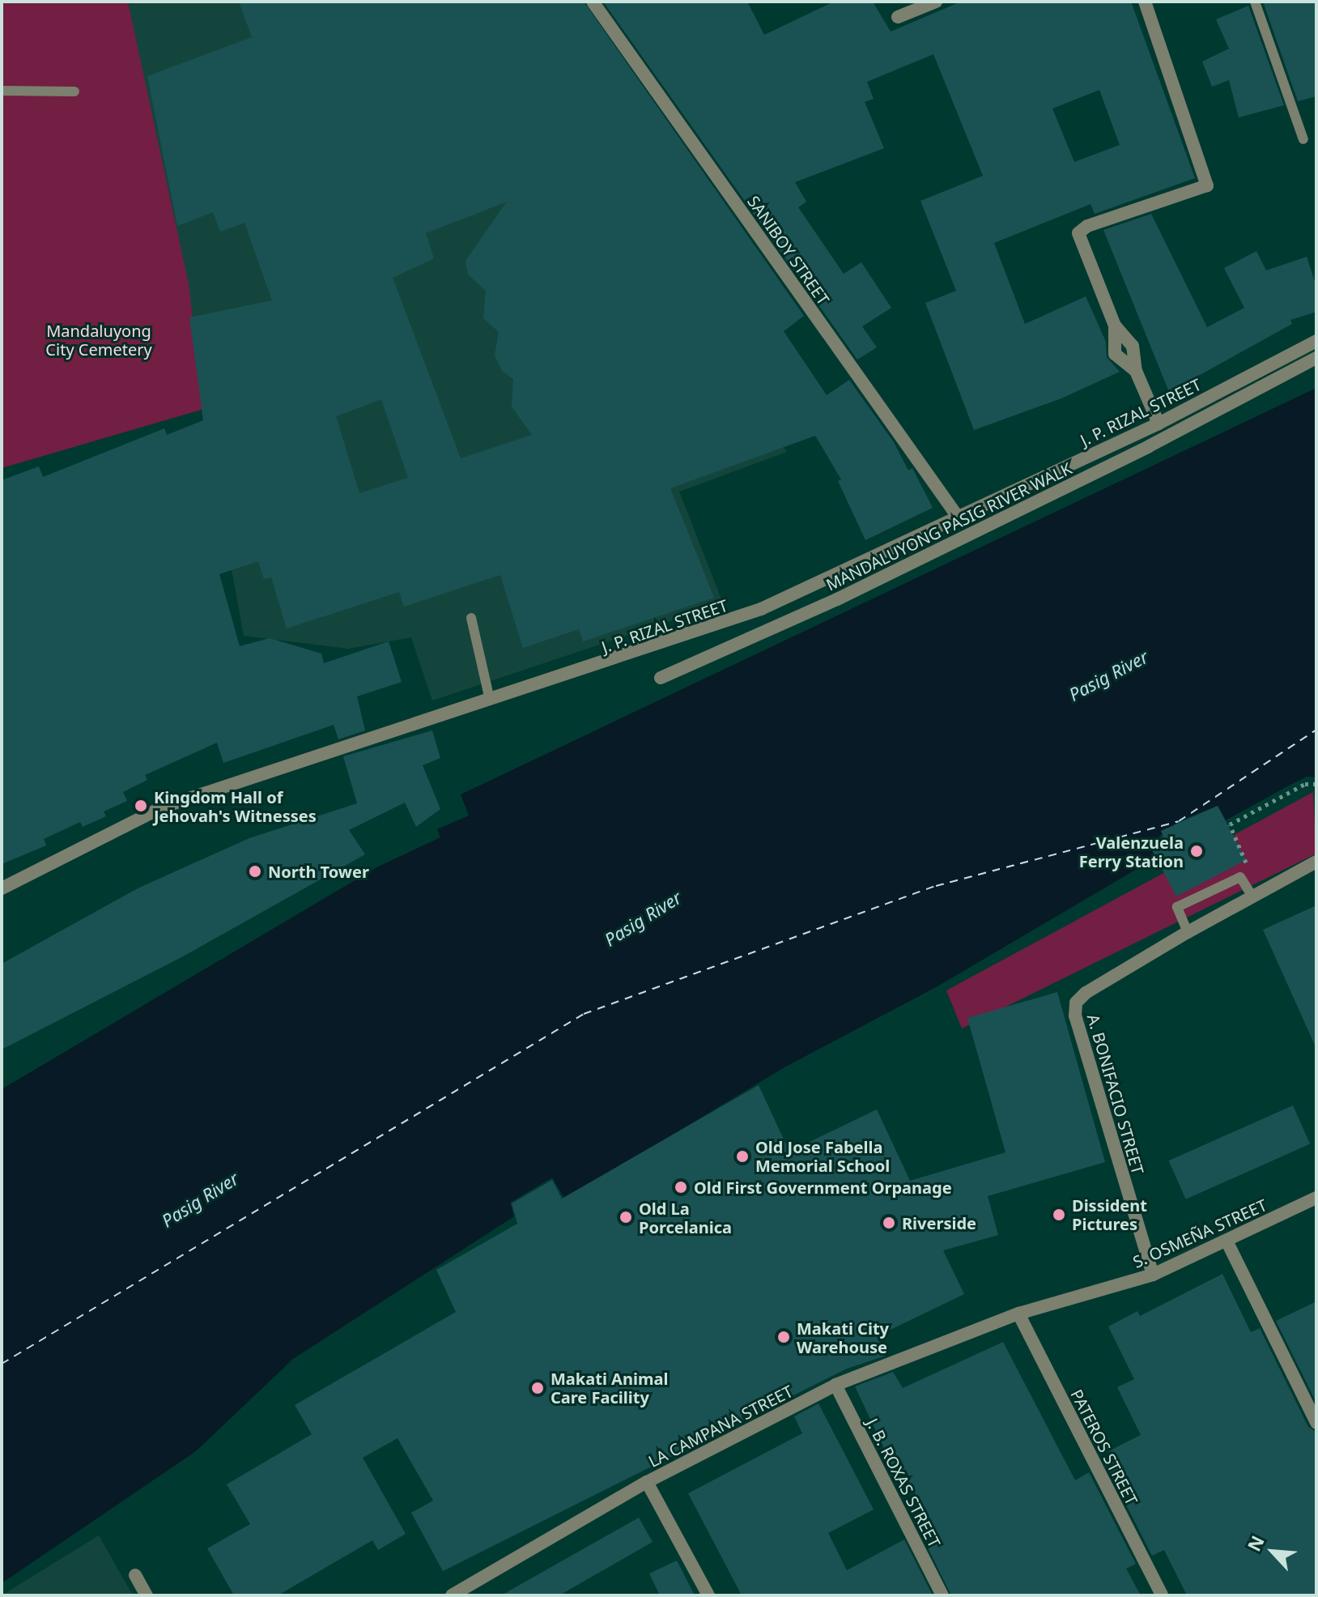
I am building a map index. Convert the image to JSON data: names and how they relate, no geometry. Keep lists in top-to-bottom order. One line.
{"streets":{"street":["SANIBOY STREET","J. P. RIZAL STREET","MANDALUYONG PASIG RIVER WALK","A. BONIFACIO STREET","S. OSMEÑA STREET","LA CAMPANA STREET","PATEROS STREET","J. B. ROXAS STREET"]},"crossings":[["SANIBOY STREET","J. P. RIZAL STREET"],["A. BONIFACIO STREET","S. OSMEÑA STREET"],["S. OSMEÑA STREET","LA CAMPANA STREET"],["S. OSMEÑA STREET","PATEROS STREET"],["LA CAMPANA STREET","PATEROS STREET"],["LA CAMPANA STREET","J. B. ROXAS STREET"]],"water":["Pasig River"],"parks":["Mandaluyong City Cemetery"],"places":["Kingdom Hall of Jehovah's Witnesses","Valenzuela Ferry Station","North Tower","Old Jose Fabella Memorial School","Old First Government Orpanage","Dissident Pictures","Old La Porcelanica","Riverside","Makati City Warehouse","Makati Animal Care Facility"],"north":"top left"}
